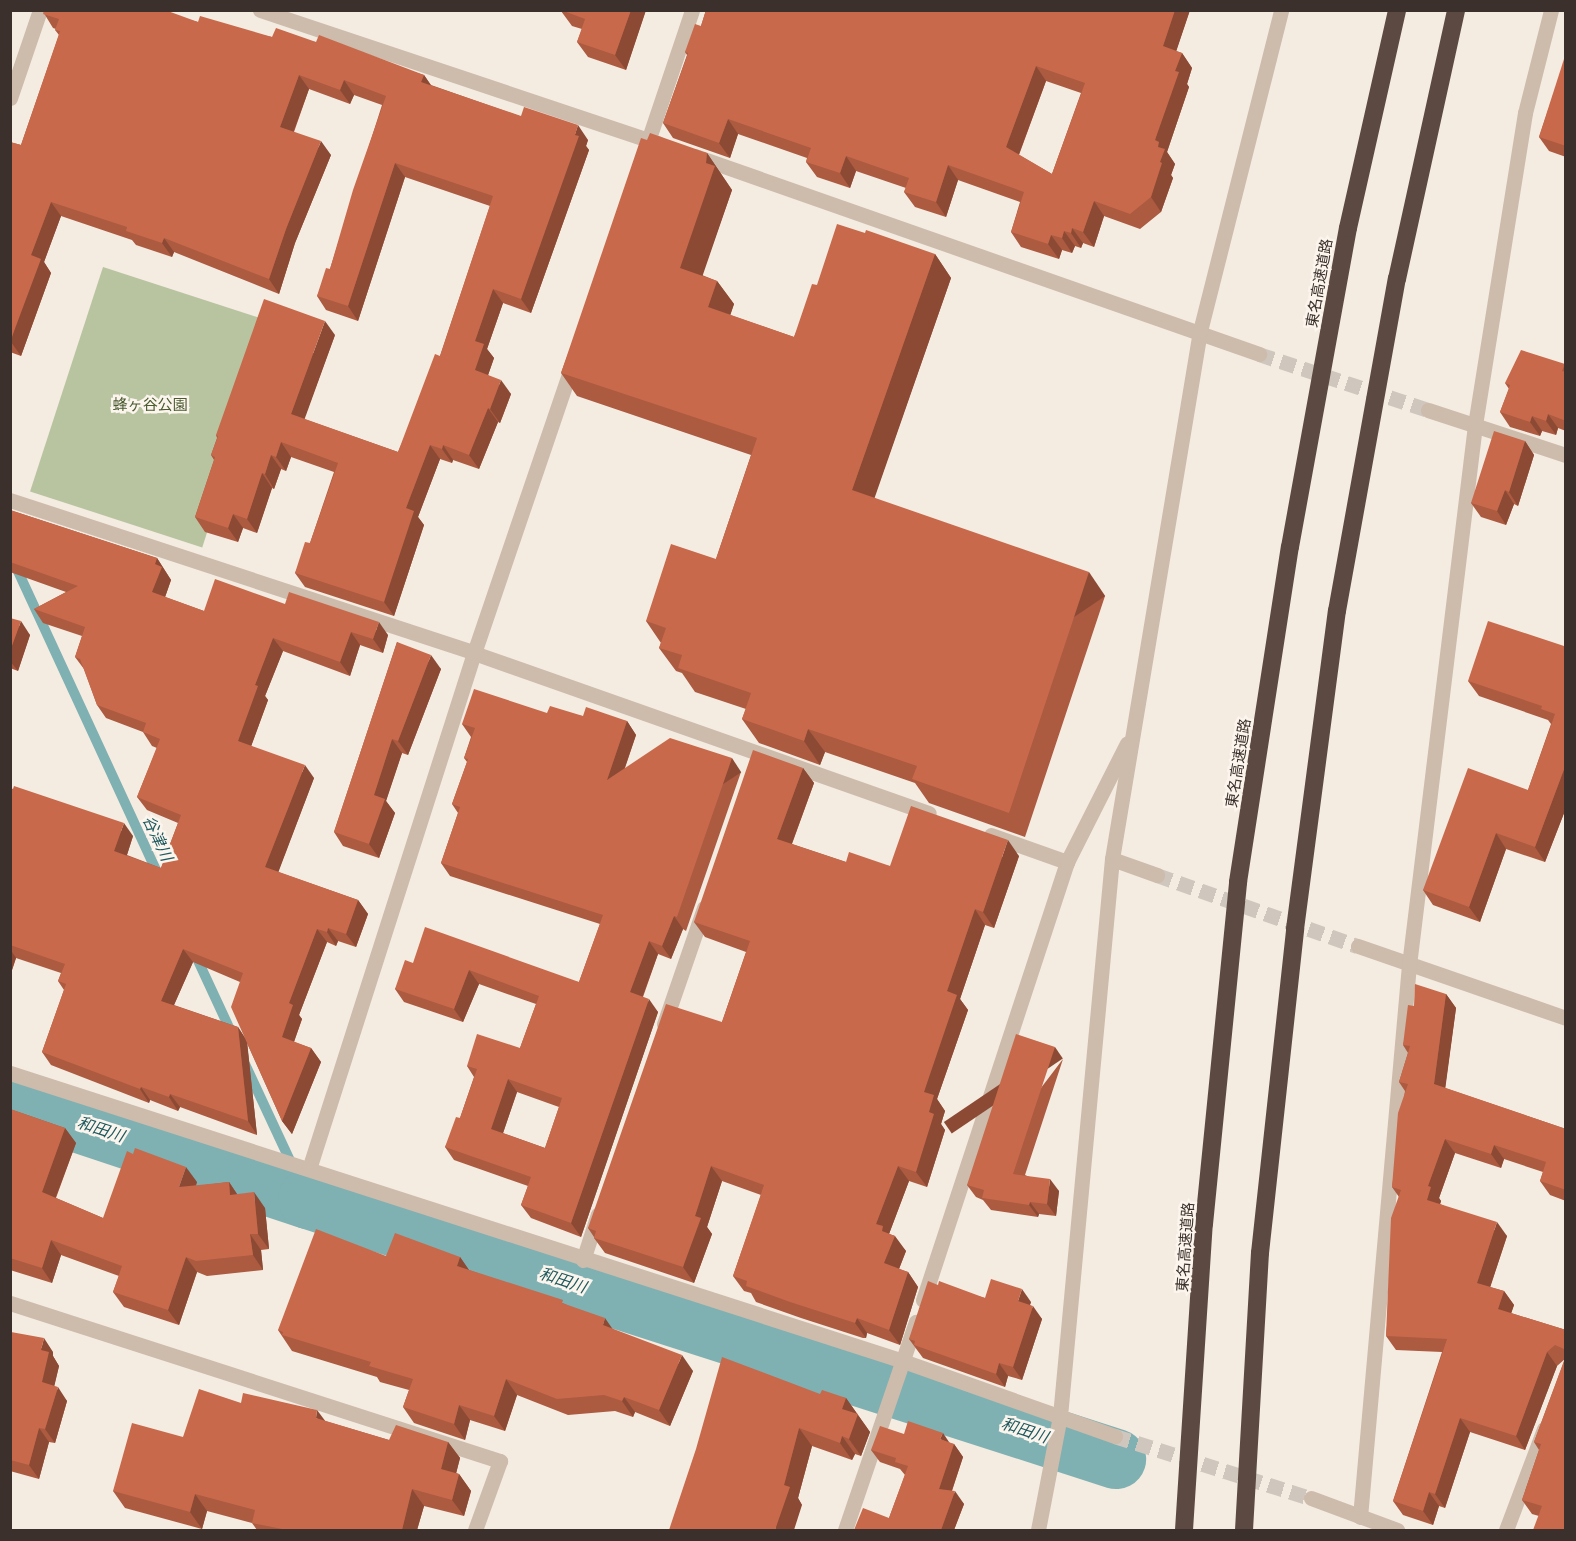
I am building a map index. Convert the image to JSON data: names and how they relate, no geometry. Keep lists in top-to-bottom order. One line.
{"streets":{"highway":["東名高速道路"]},"water":["谷津川","和田川"],"parks":["蜂ヶ谷公園"]}
